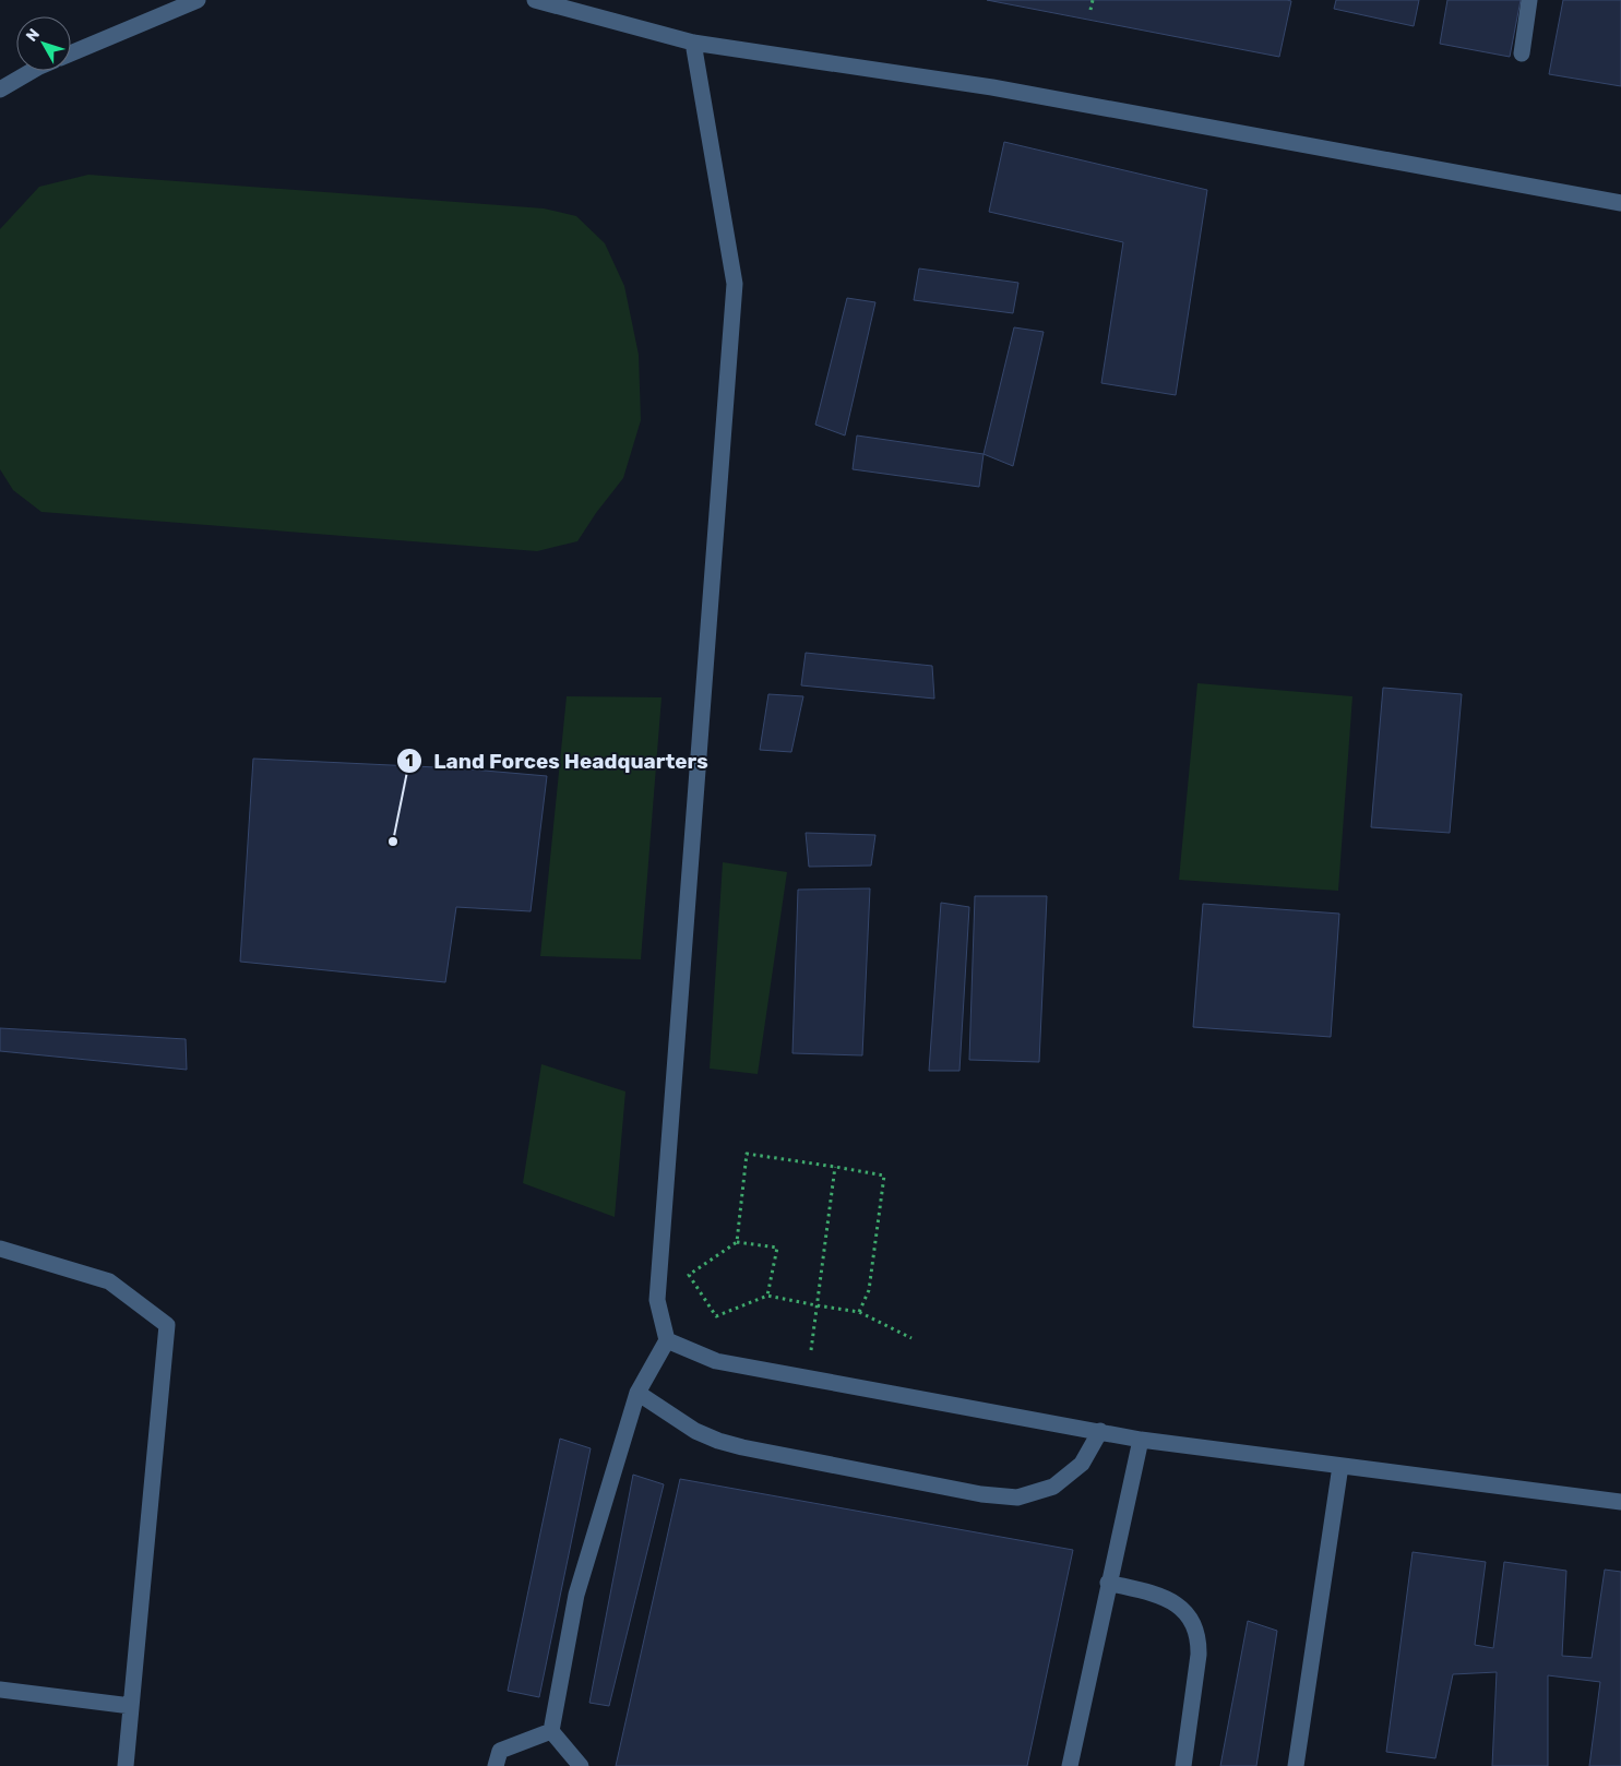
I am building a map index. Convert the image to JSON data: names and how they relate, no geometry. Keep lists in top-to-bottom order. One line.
{"places":["Land Forces Headquarters"],"north":"top left"}
